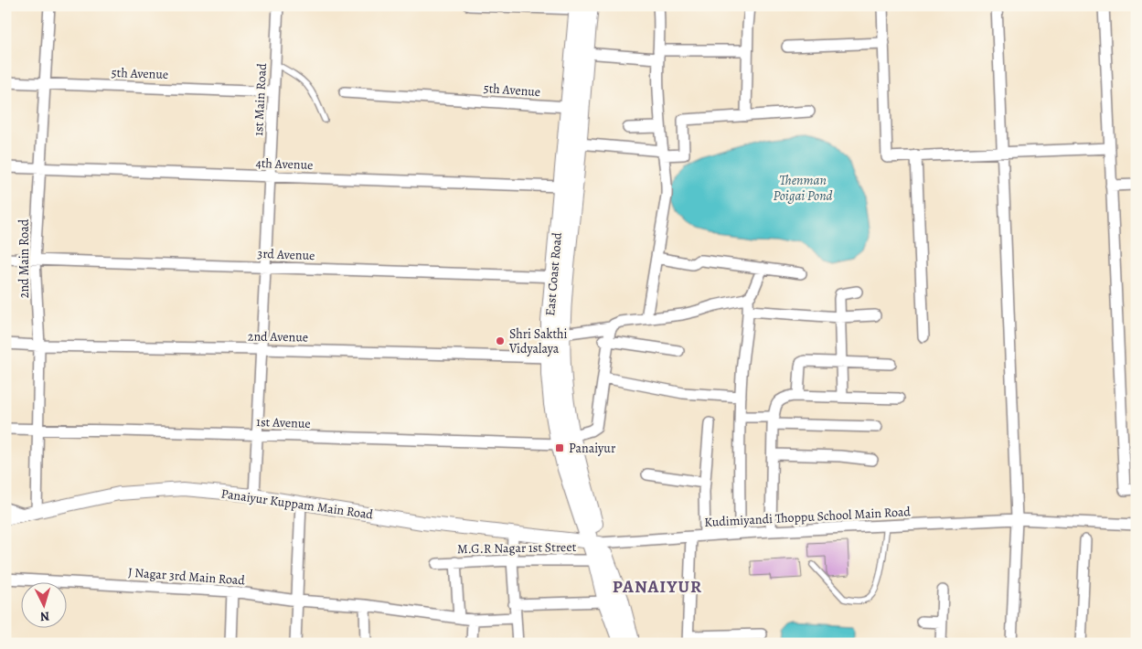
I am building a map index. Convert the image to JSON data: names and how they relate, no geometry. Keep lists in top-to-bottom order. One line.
{"streets":{"main road":["East Coast Road"],"street":["5th Avenue","1st Main Road","4th Avenue","3rd Avenue","2nd Main Road","2nd Avenue","1st Avenue","Panaiyur Kuppam Main Road","Kudimiyandi Thoppu School Main Road","M.G.R Nagar 1st Street","J Nagar 3rd Main Road"]},"crossings":[["5th Avenue","1st Main Road"],["5th Avenue","2nd Main Road"],["5th Avenue","East Coast Road"],["1st Main Road","4th Avenue"],["1st Main Road","3rd Avenue"],["1st Main Road","2nd Avenue"],["1st Main Road","1st Avenue"],["1st Main Road","Panaiyur Kuppam Main Road"],["4th Avenue","2nd Main Road"],["4th Avenue","East Coast Road"],["3rd Avenue","2nd Main Road"],["3rd Avenue","East Coast Road"],["2nd Main Road","2nd Avenue"],["2nd Main Road","1st Avenue"],["2nd Main Road","Panaiyur Kuppam Main Road"],["East Coast Road","2nd Avenue"],["East Coast Road","1st Avenue"],["East Coast Road","Panaiyur Kuppam Main Road"],["East Coast Road","Kudimiyandi Thoppu School Main Road"],["East Coast Road","M.G.R Nagar 1st Street"],["Panaiyur Kuppam Main Road","Kudimiyandi Thoppu School Main Road"]],"districts":["PANAIYUR"],"water":["Thenman Poigai Pond"],"places":{"other":["Shri Sakthi Vidyalaya"],"transit":["Panaiyur"]},"north":"bottom"}
